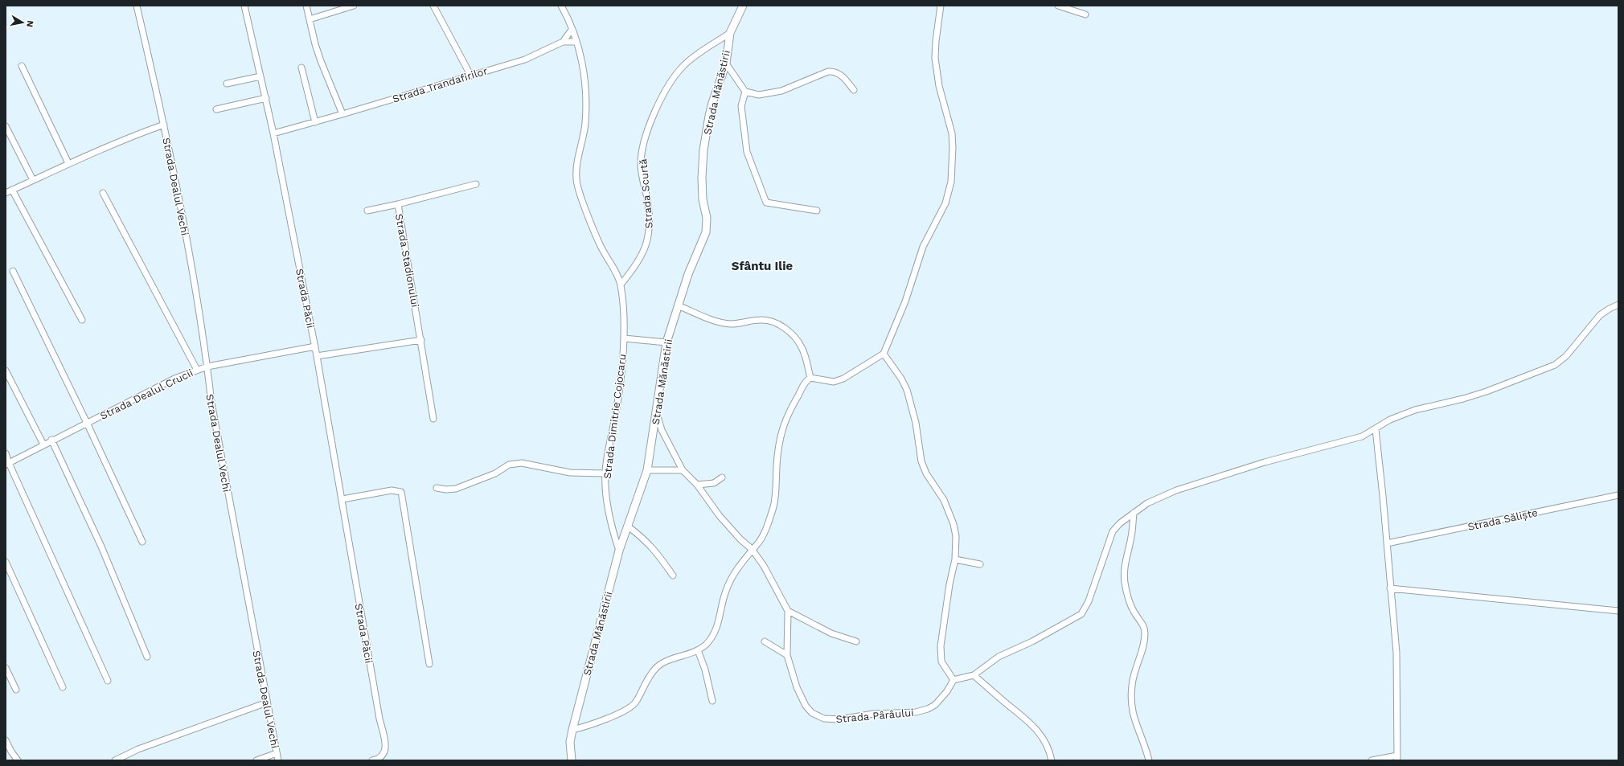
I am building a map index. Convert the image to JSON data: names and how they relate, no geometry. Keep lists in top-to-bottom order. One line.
{"streets":{"street":["Strada Trandafirilor","Strada Mănăstirii","Strada Dealul Vechi","Strada Scurtă","Strada Stadionului","Strada Păcii","Strada Dealul Crucii","Strada Dimitrie Cojocaru","Strada Săliște","Strada Pârâului"]},"crossings":[["Strada Trandafirilor","Strada Păcii"],["Strada Trandafirilor","Strada Dimitrie Cojocaru"],["Strada Mănăstirii","Strada Scurtă"],["Strada Mănăstirii","Strada Dimitrie Cojocaru"],["Strada Mănăstirii","Strada Pârâului"],["Strada Dealul Vechi","Strada Dealul Crucii"],["Strada Scurtă","Strada Dimitrie Cojocaru"],["Strada Păcii","Strada Dealul Crucii"]],"districts":["Sfântu Ilie"],"north":"right"}
